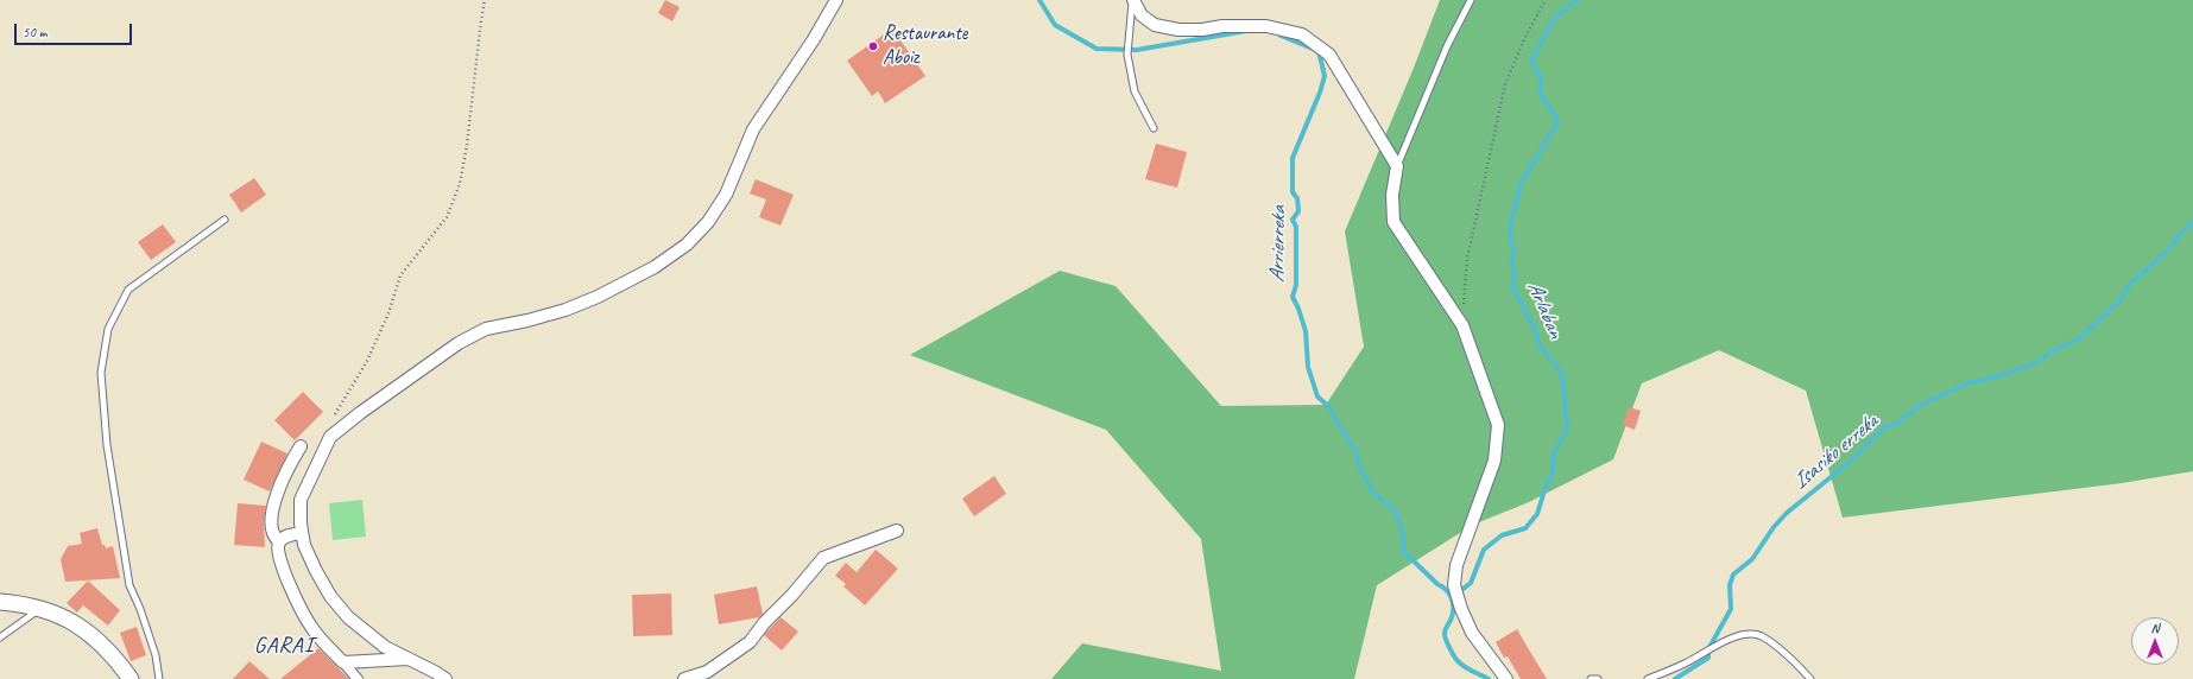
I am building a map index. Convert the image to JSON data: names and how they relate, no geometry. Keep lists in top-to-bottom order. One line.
{"districts":["GARAI"],"water":["Arrierreka","Arlaban","Isasiko erreka"],"places":["Restaurante Aboiz"],"scale_bar":"50 m","north":"top"}
